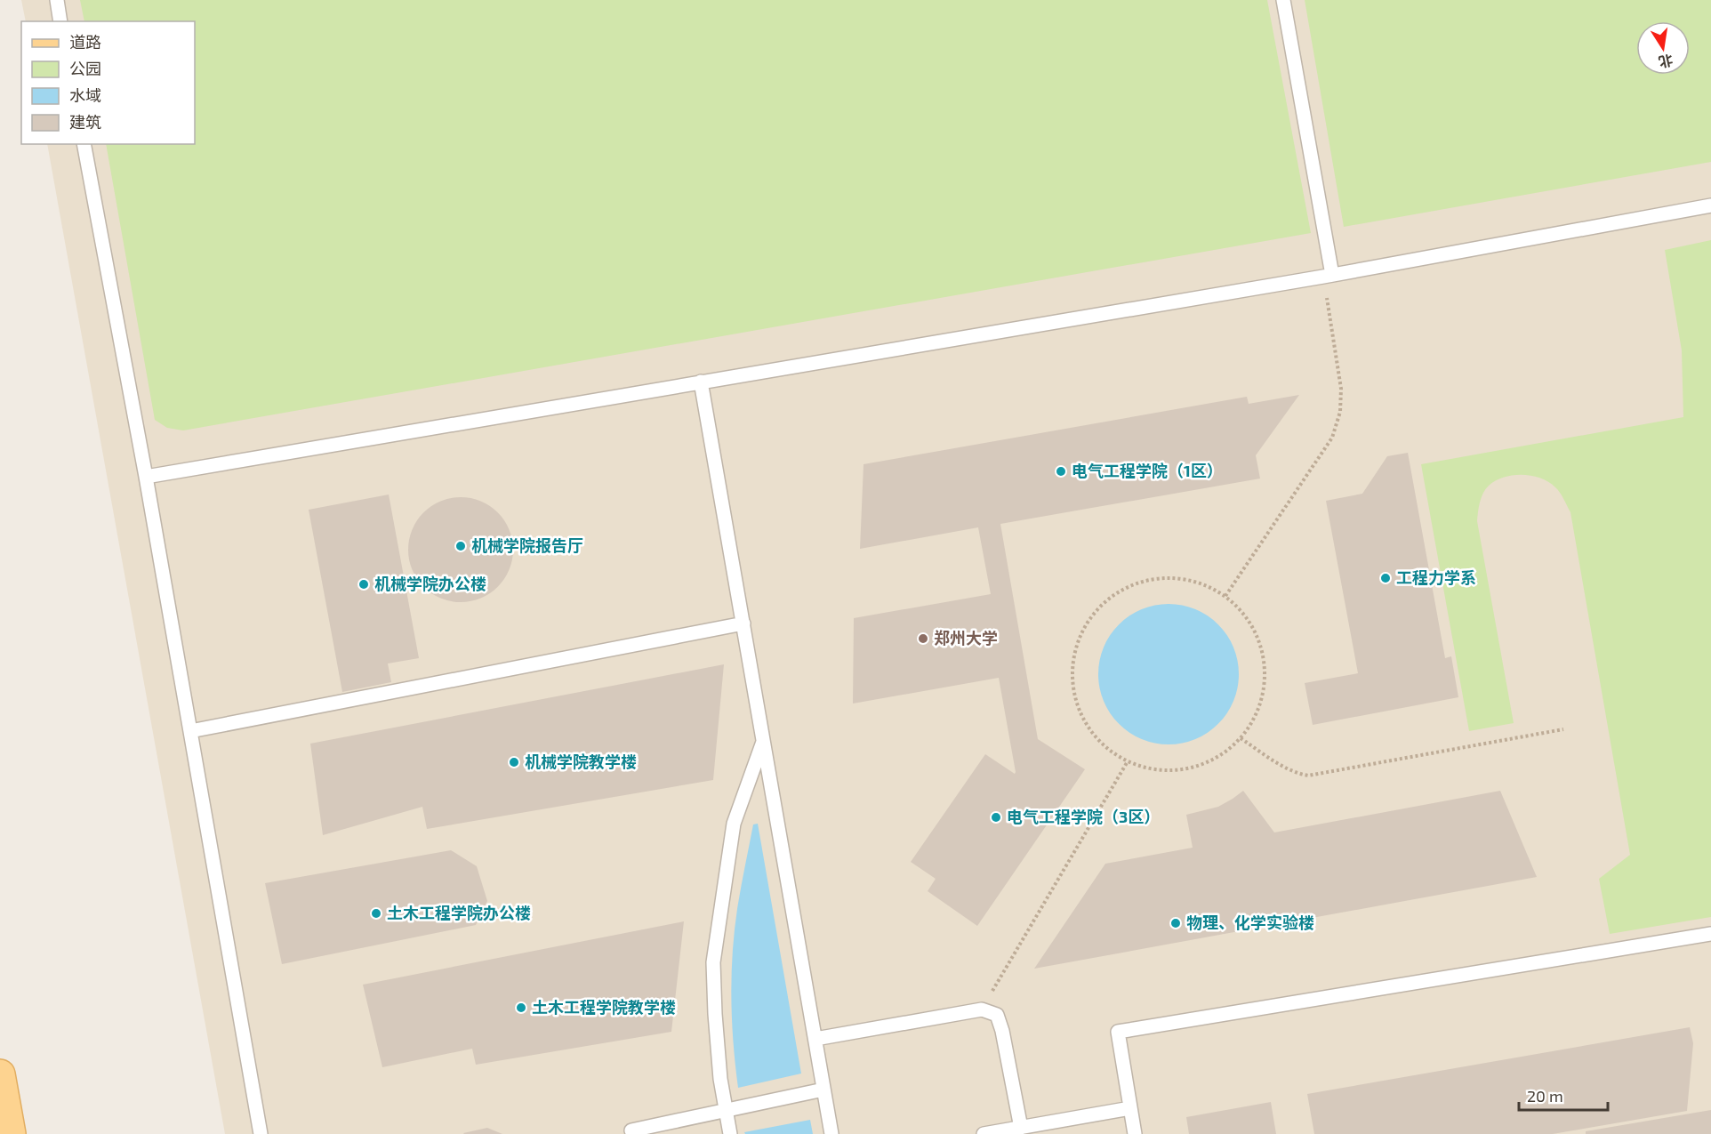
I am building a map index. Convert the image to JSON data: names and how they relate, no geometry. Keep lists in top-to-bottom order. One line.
{"places":["电气工程学院（1区）","机械学院报告厅","工程力学系","机械学院办公楼","郑州大学","机械学院教学楼","电气工程学院（3区）","土木工程学院办公楼","物理、化学实验楼","土木工程学院教学楼"],"legend":["道路","公园","水域","建筑"],"scale_bar":"20 m","north":"bottom"}
